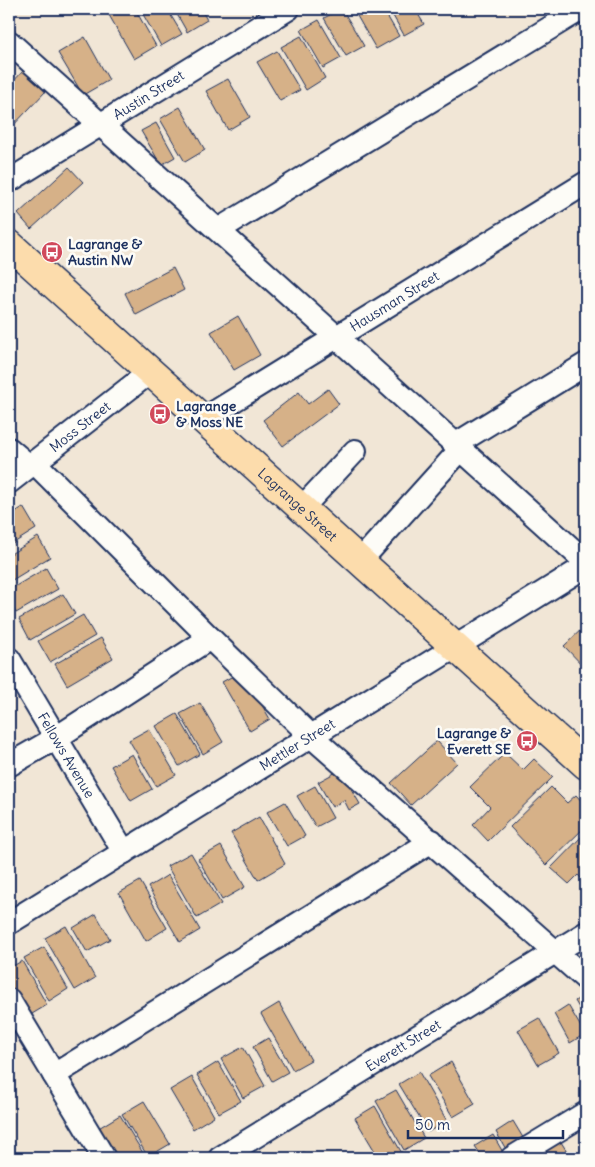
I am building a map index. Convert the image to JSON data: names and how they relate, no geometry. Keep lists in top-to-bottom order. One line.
{"streets":{"main road":["Lagrange Street"],"street":["Austin Street","Hausman Street","Moss Street","Mettler Street","Fellows Avenue","Everett Street"]},"crossings":[["Hausman Street","Lagrange Street"],["Moss Street","Lagrange Street"],["Lagrange Street","Mettler Street"],["Mettler Street","Fellows Avenue"]],"places":{"bus stop":["Lagrange & Austin NW","Lagrange & Moss NE","Lagrange & Everett SE"]},"scale_bar":"50 m"}
